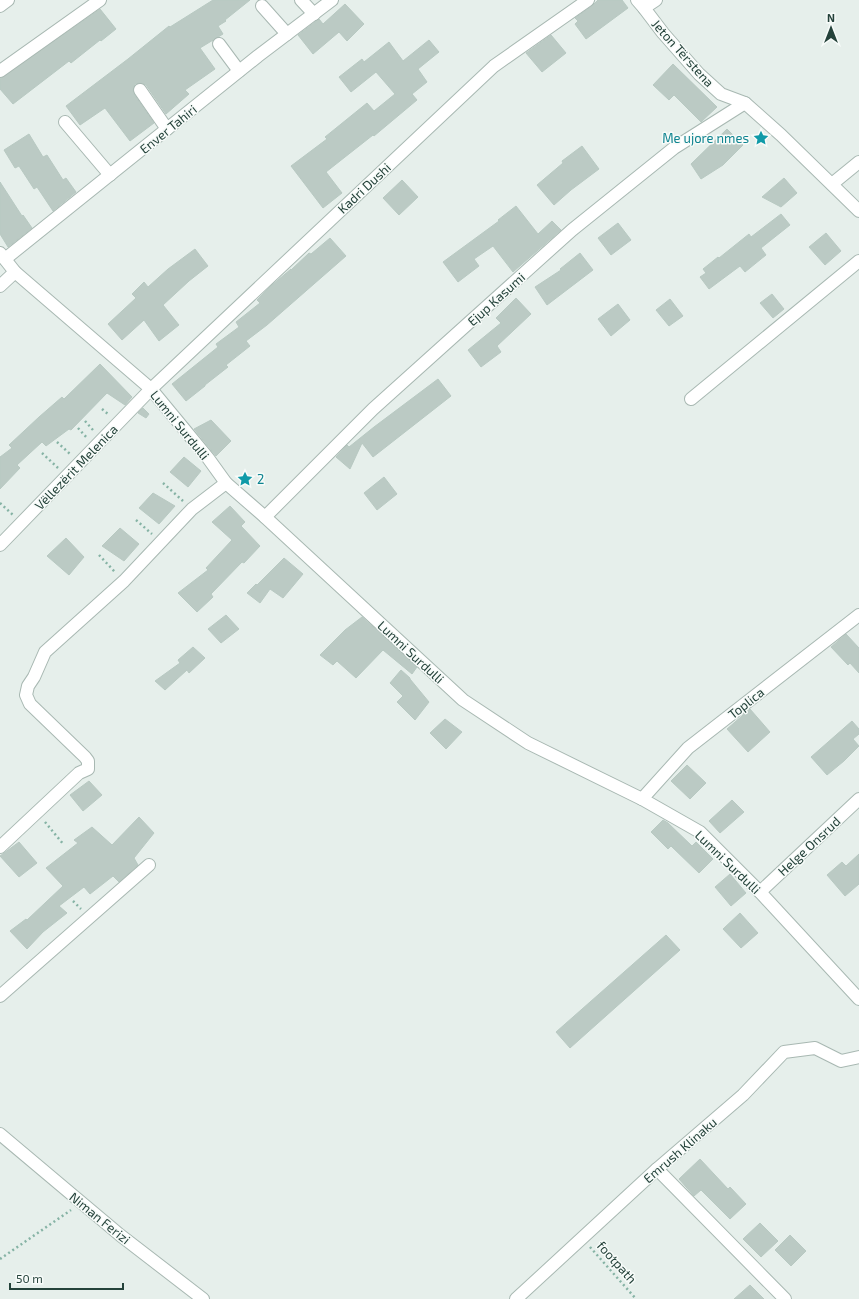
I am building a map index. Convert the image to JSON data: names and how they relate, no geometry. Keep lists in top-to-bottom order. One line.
{"streets":{"street":["Jeton Tërstena","Enver Tahiri","Kadri Dushi","Ejup Kasumi","Lumni Surdulli","Vëllezërit Melenica","Toplica","Helge Onsrud","Emrush Klinaku","Niman Ferizi"],"path":["footpath"]},"crossings":[["Jeton Tërstena","Ejup Kasumi"],["Enver Tahiri","Lumni Surdulli"],["Kadri Dushi","Lumni Surdulli"],["Kadri Dushi","Vëllezërit Melenica"],["Ejup Kasumi","Lumni Surdulli"],["Lumni Surdulli","Vëllezërit Melenica"],["Lumni Surdulli","Toplica"],["Lumni Surdulli","Helge Onsrud"],["Emrush Klinaku","footpath"]],"places":{"place":["Me ujore nmes","2"]},"scale_bar":"50 m","north":"top"}
